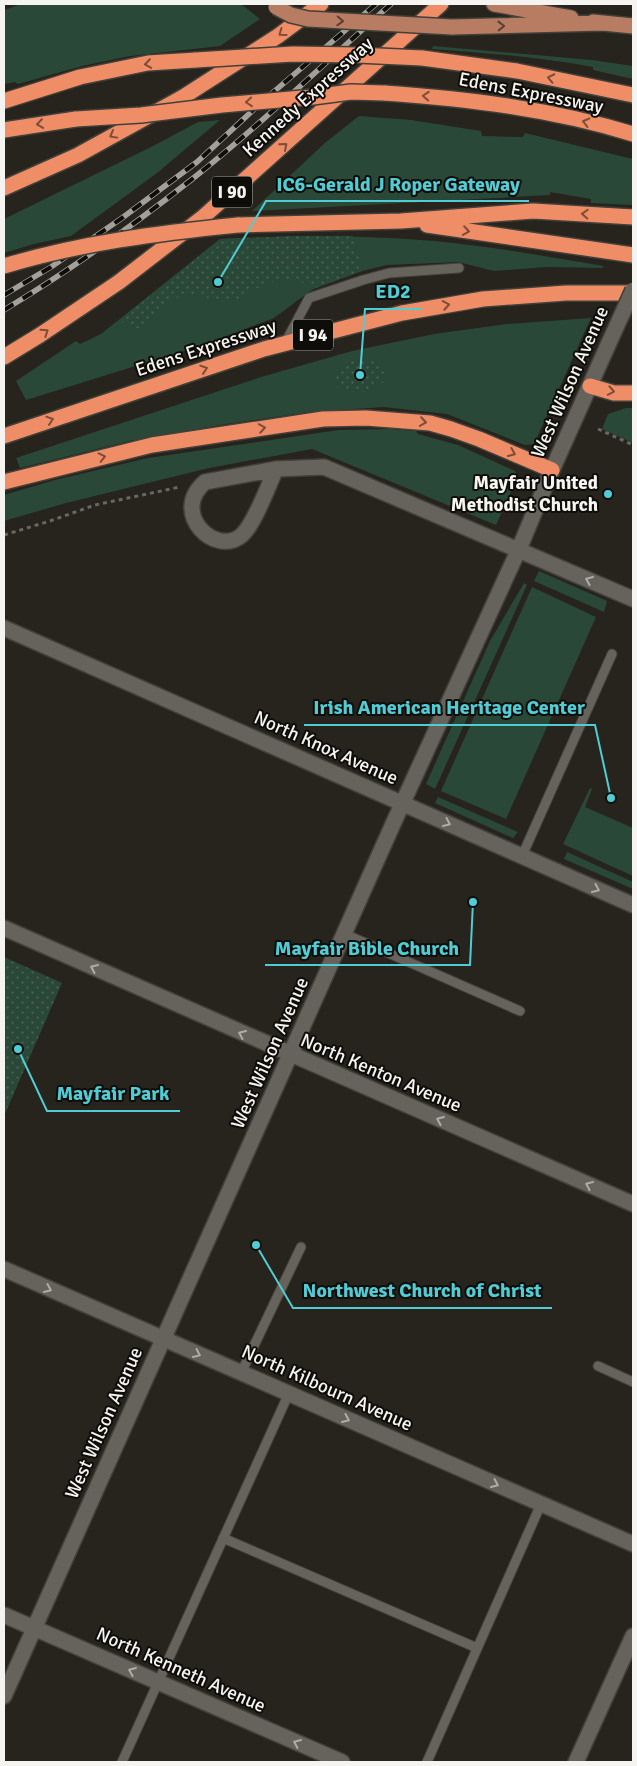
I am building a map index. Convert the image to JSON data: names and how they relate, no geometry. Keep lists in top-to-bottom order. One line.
{"streets":{"highway":["Edens Expressway","Kennedy Expressway","I 90","I 94"],"street":["West Wilson Avenue","North Knox Avenue","North Kenton Avenue","North Kilbourn Avenue","North Kenneth Avenue"]},"crossings":[["Edens Expressway","West Wilson Avenue"],["West Wilson Avenue","North Knox Avenue"],["West Wilson Avenue","North Kenton Avenue"],["West Wilson Avenue","North Kilbourn Avenue"],["West Wilson Avenue","North Kenneth Avenue"]],"one_way":["North Knox Avenue","North Kenton Avenue","North Kilbourn Avenue","North Kenneth Avenue"],"places":["IC6-Gerald J Roper Gateway","ED2","Mayfair United Methodist Church","Irish American Heritage Center","Mayfair Bible Church","Mayfair Park","Northwest Church of Christ"]}
